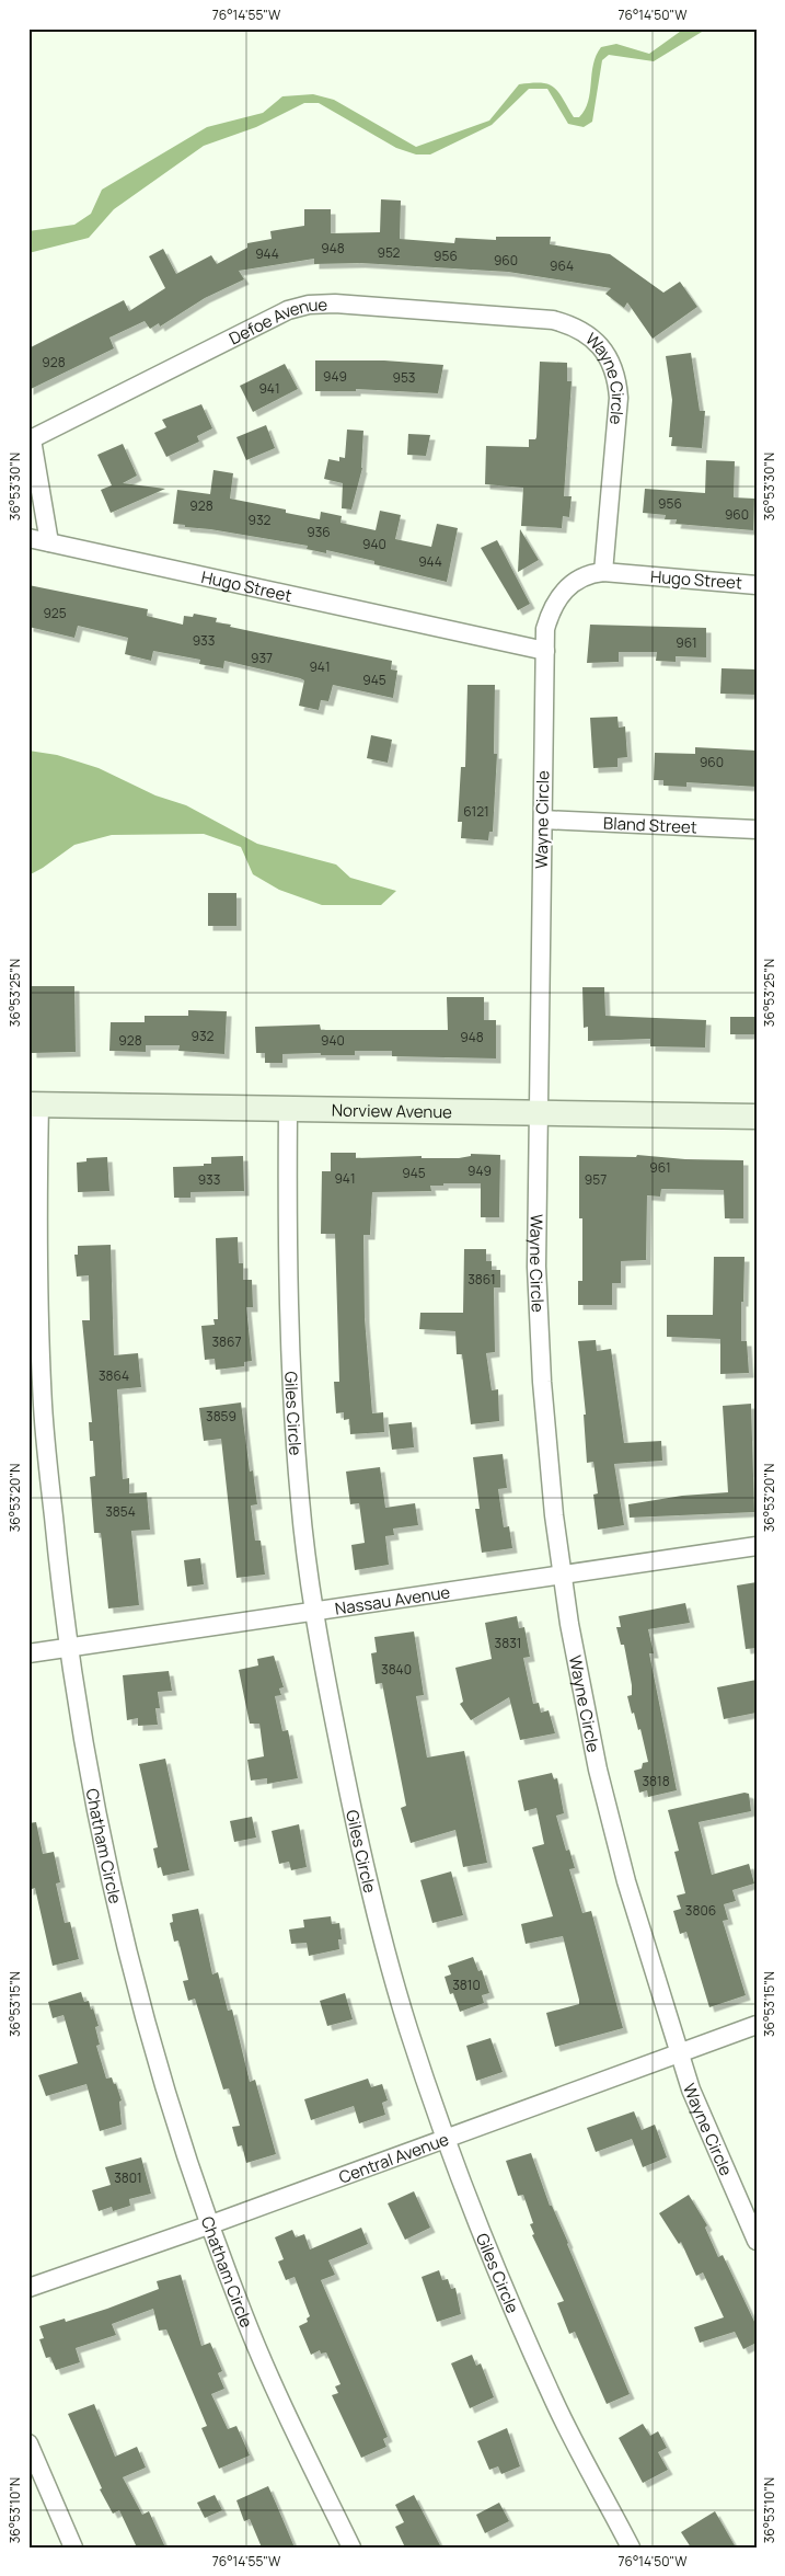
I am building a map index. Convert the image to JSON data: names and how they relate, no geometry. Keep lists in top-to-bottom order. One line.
{"streets":{"street":["Defoe Avenue","Wayne Circle","Hugo Street","Bland Street","Norview Avenue","Giles Circle","Nassau Avenue","Chatham Circle","Central Avenue"]},"crossings":[["Defoe Avenue","Wayne Circle"],["Wayne Circle","Hugo Street"],["Wayne Circle","Bland Street"],["Wayne Circle","Norview Avenue"],["Wayne Circle","Nassau Avenue"],["Wayne Circle","Central Avenue"],["Norview Avenue","Giles Circle"],["Norview Avenue","Chatham Circle"],["Giles Circle","Nassau Avenue"],["Giles Circle","Central Avenue"],["Nassau Avenue","Chatham Circle"],["Chatham Circle","Central Avenue"]],"house_numbers":["948","952","944","956","960","964","928","949","953","941","956","928","960","932","936","940","944","925","933","961","937","941","945","960","6121","932","948","928","940","961","949","945","941","933","957","3861","3867","3864","3859","3854","3831","3840","3818","3806","3810","3801"],"coordinates":["76°14'55\"W","76°14'50\"W","36°53'30\"N","36°53'25\"N","36°53'20\"N","36°53'15\"N","36°53'10\"N"]}
